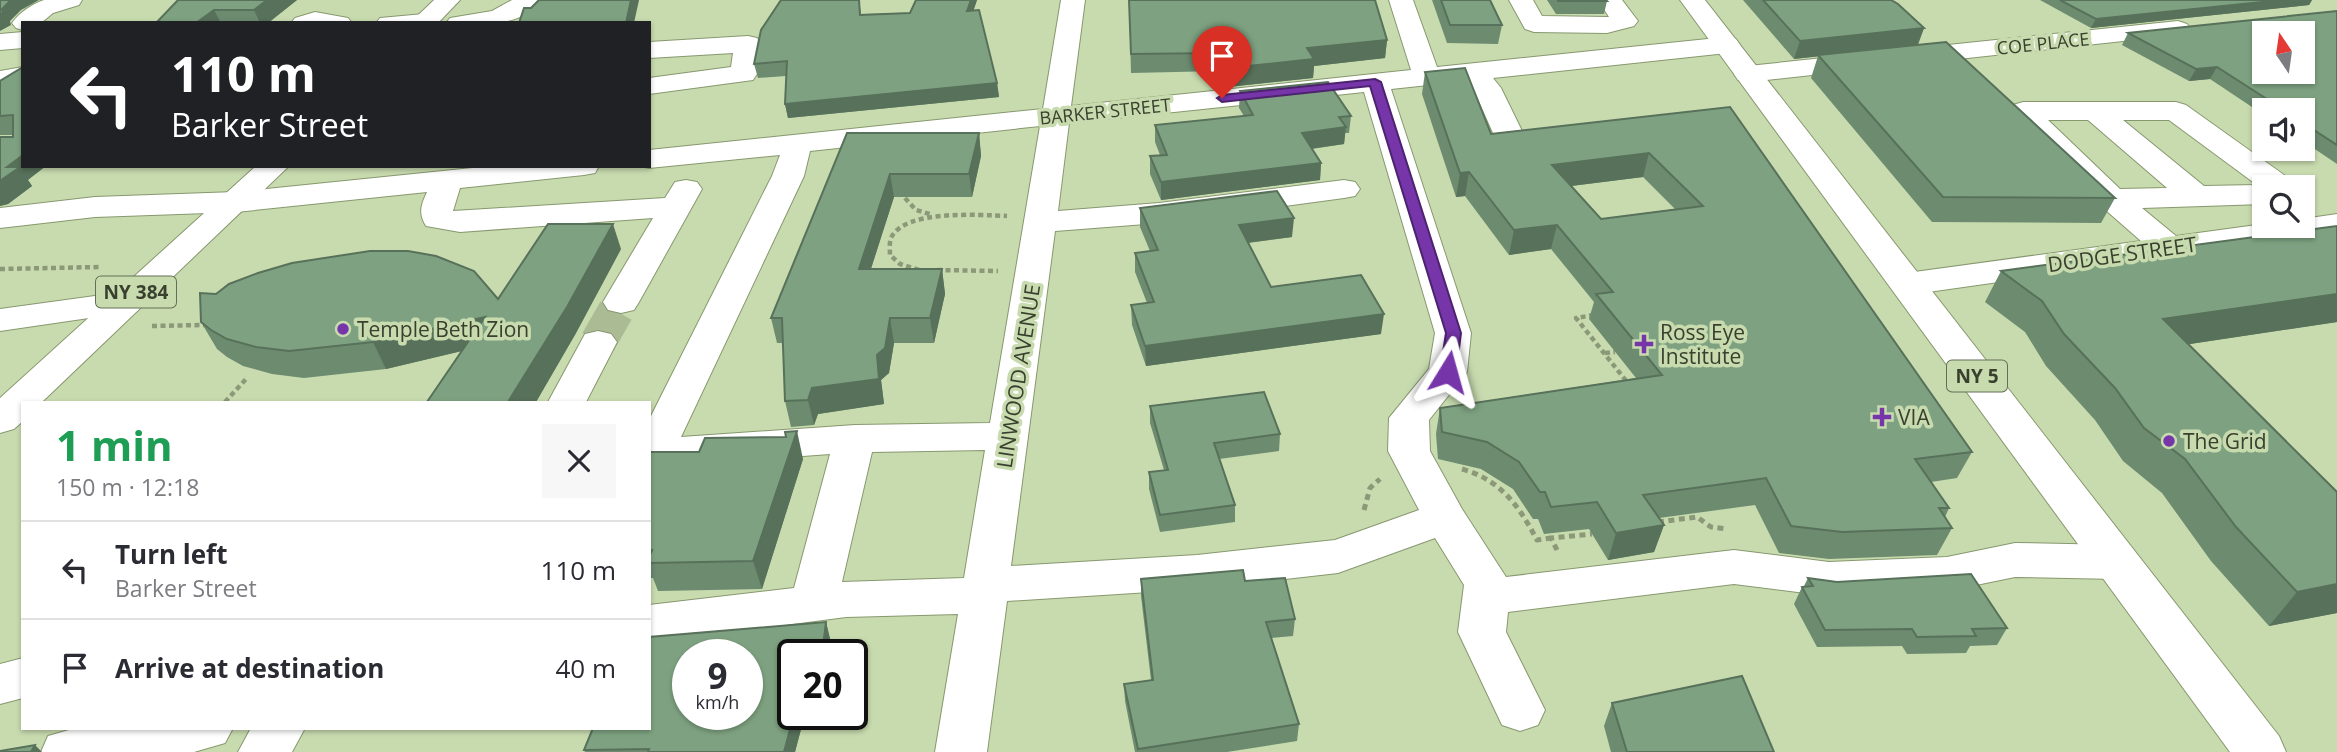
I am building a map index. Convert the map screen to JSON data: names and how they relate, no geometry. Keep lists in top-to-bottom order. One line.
{"streets":{"street":["COE PLACE","BARKER STREET","DODGE STREET","NY 384","LINWOOD AVENUE","NY 5"]},"crossings":[["COE PLACE","BARKER STREET"],["COE PLACE","NY 5"],["BARKER STREET","LINWOOD AVENUE"],["BARKER STREET","NY 5"],["DODGE STREET","NY 5"]],"places":{"other":["Temple Beth Zion","The Grid"],"health":["Ross Eye Institute","VIA"]},"north":"top","page":{"turn":["110 m","Barker Street"],"heading":["1 min","150 m · 12:18"],"list":[{"name":"Turn left","note":"Barker Street","value":"110 m"},{"name":"Arrive at destination","value":"40 m"}],"speed":"9 km/h","limit":"20"}}
